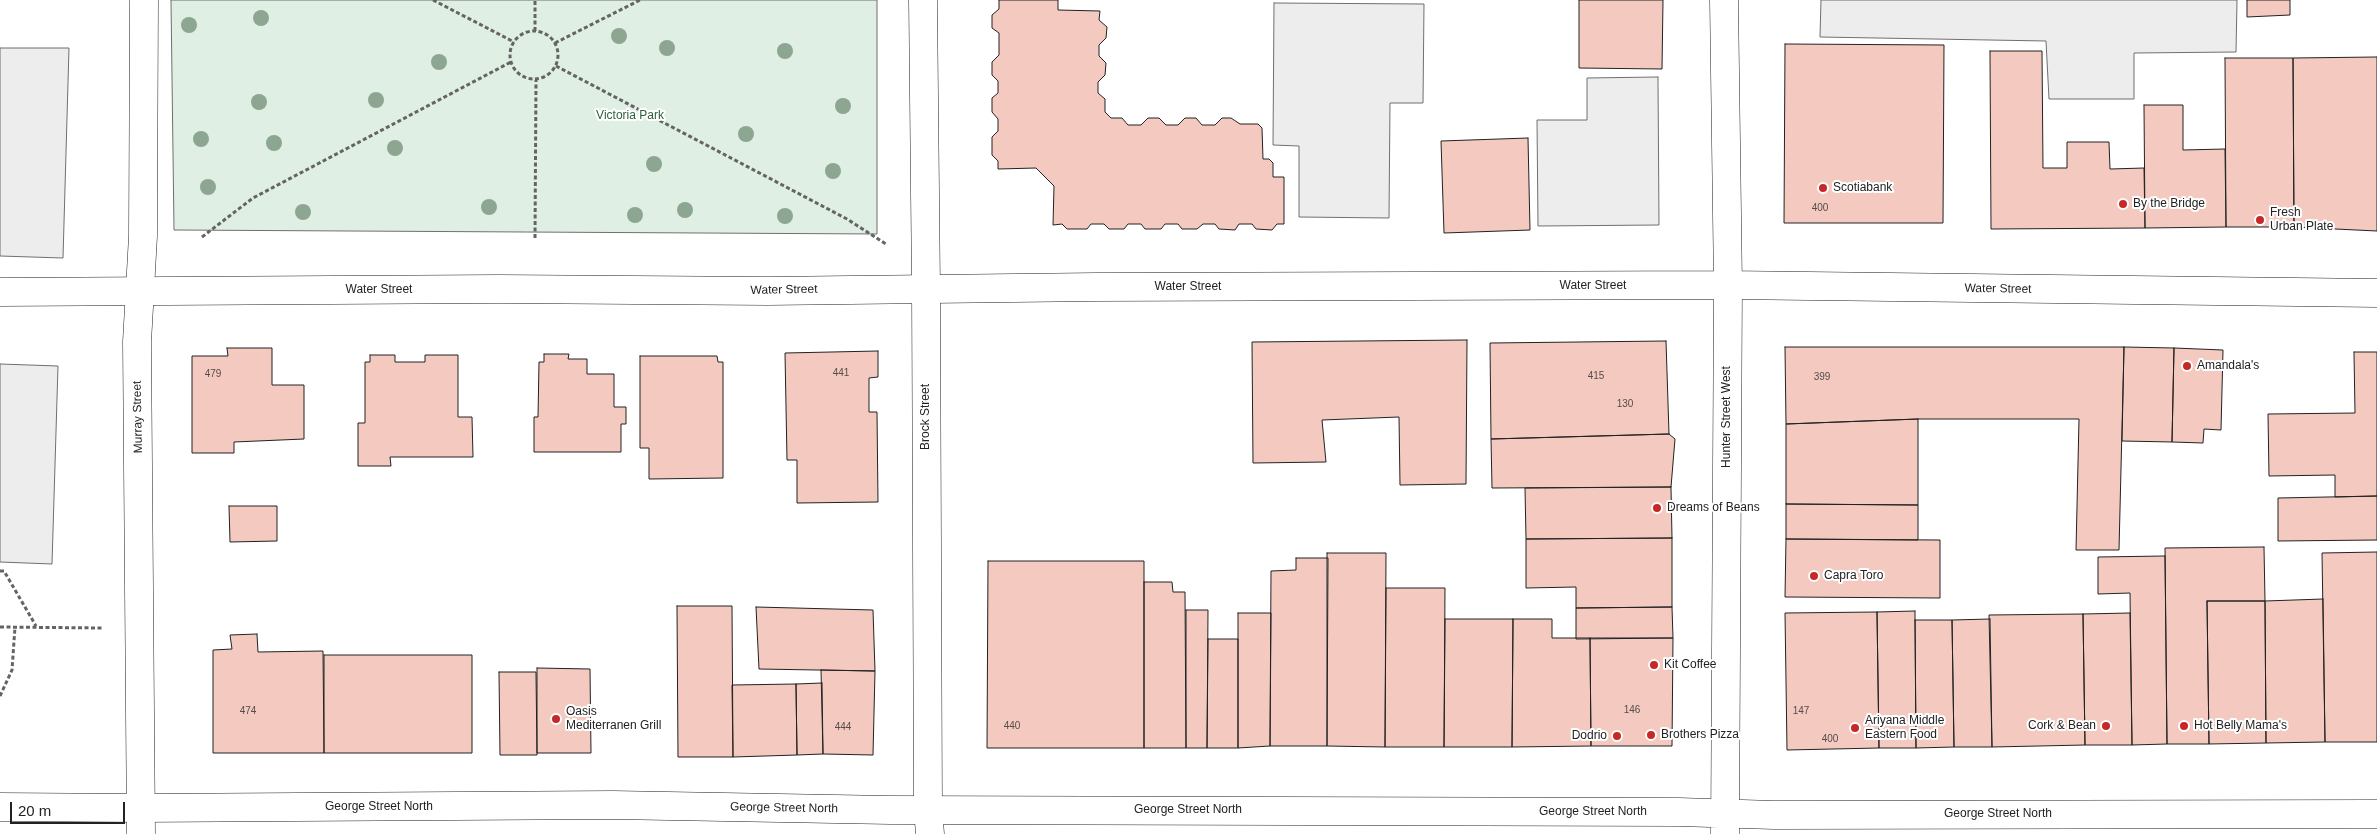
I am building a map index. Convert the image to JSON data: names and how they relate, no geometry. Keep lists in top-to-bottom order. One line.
{"streets":{"main road":["Water Street","Murray Street","Brock Street","Hunter Street West","George Street North"]},"crossings":[["Water Street","Murray Street"],["Water Street","Brock Street"],["Water Street","Hunter Street West"],["Murray Street","George Street North"],["Brock Street","George Street North"],["Hunter Street West","George Street North"]],"parks":["Victoria Park"],"places":["Scotiabank","By the Bridge","Fresh Urban Plate","Amandala's","Dreams of Beans","Capra Toro","Kit Coffee","Oasis Mediterranen Grill","Cork & Bean","Hot Belly Mama's","Ariyana Middle Eastern Food","Brothers Pizza","Dodrio"],"house_numbers":["400","441","479","415","399","130","146","474","147","440","444","400"],"scale_bar":"20 m"}
